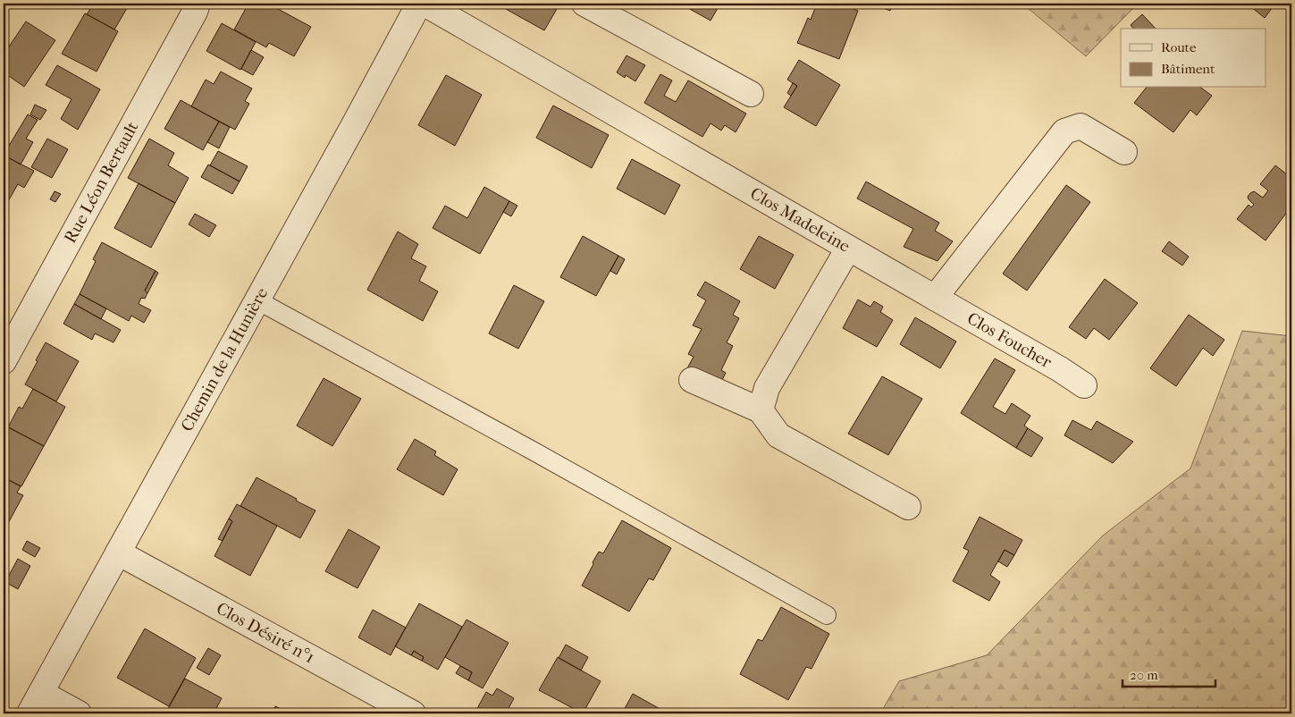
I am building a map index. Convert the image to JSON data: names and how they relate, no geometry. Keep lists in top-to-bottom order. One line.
{"streets":{"street":["Rue Léon Bertault","Clos Madeleine","Clos Foucher","Chemin de la Hunière","Clos Désiré n°1"]},"crossings":[["Clos Madeleine","Clos Foucher"],["Chemin de la Hunière","Clos Désiré n°1"]],"legend":["Route","Bâtiment"],"scale_bar":"20 m"}
